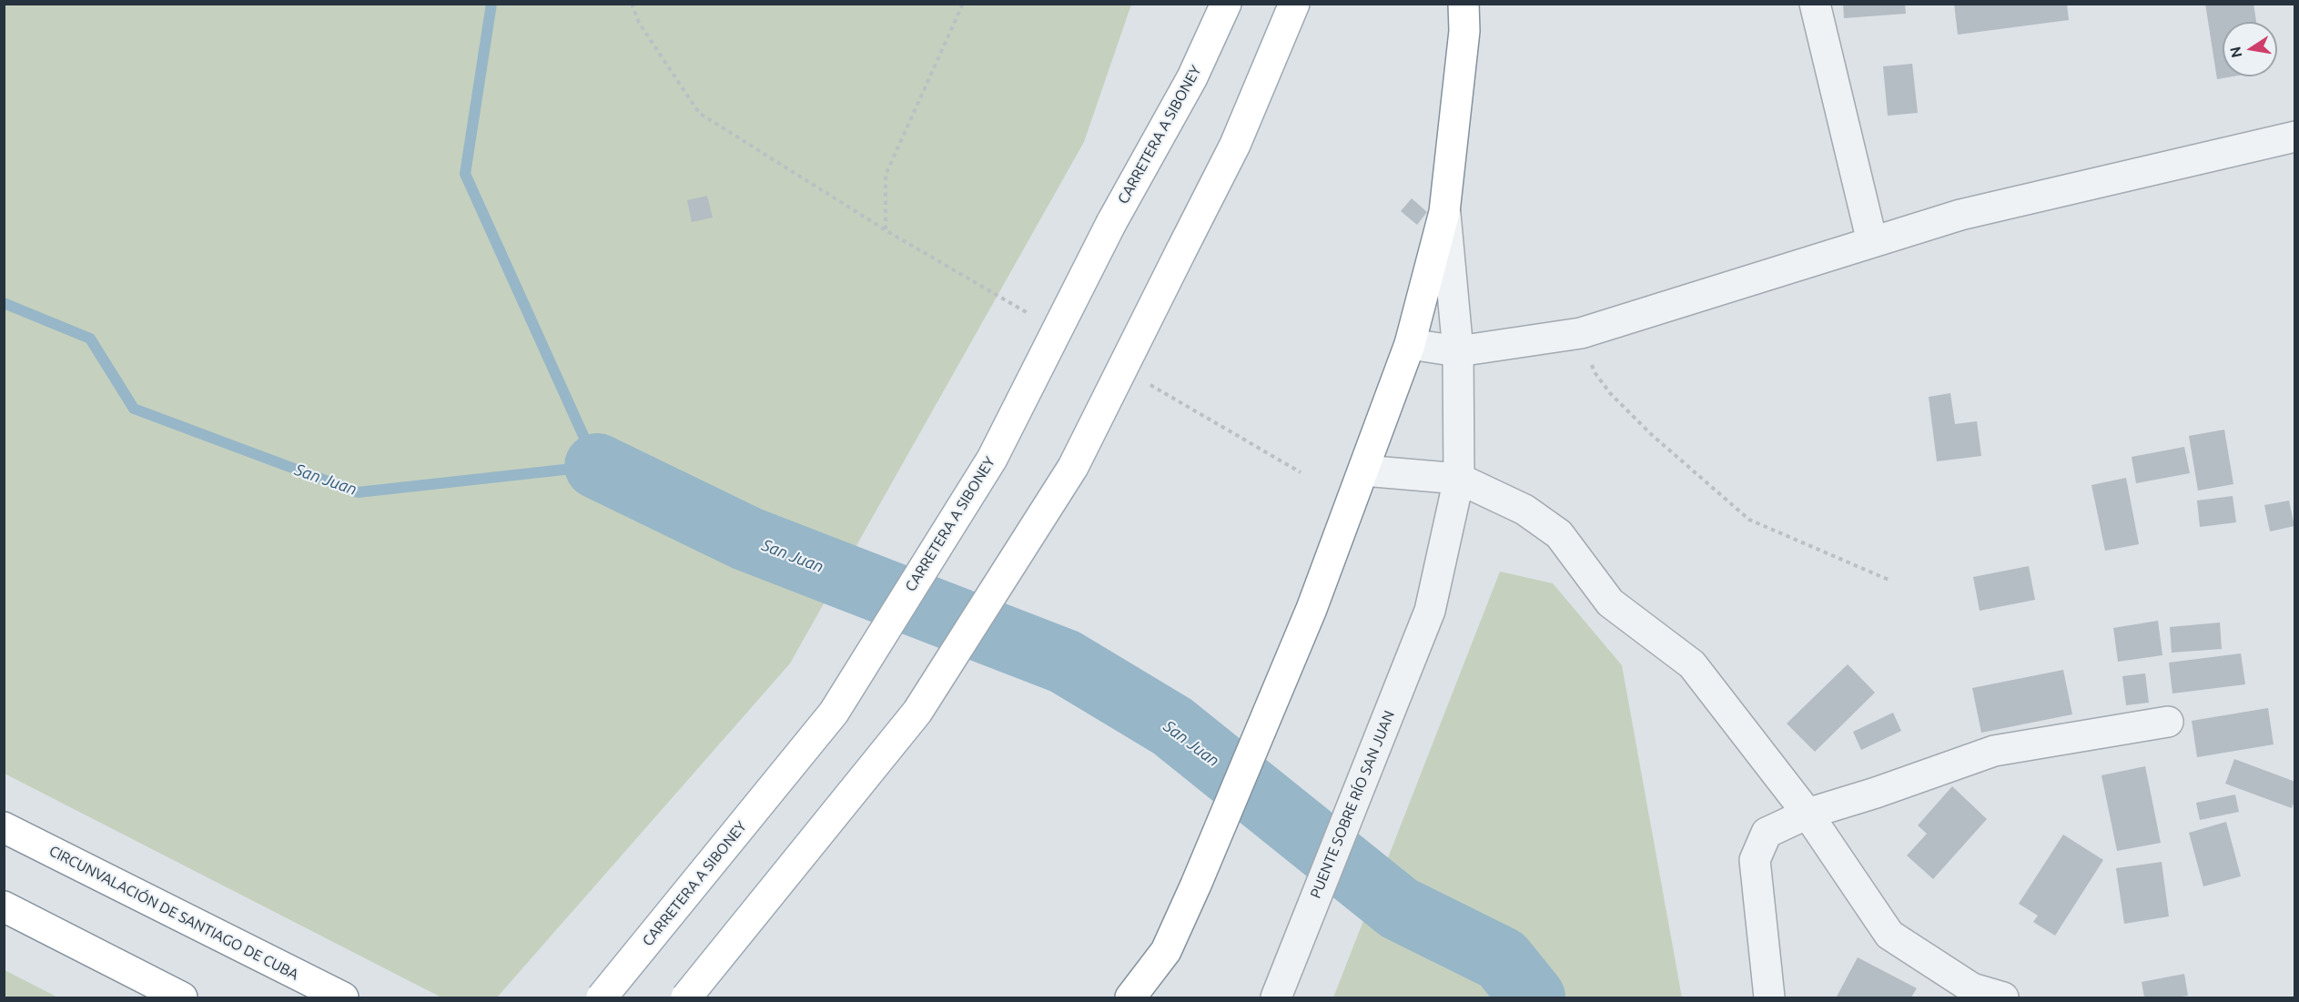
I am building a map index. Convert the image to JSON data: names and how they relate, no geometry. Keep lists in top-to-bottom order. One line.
{"streets":{"main road":["CARRETERA A SIBONEY","CIRCUNVALACIÓN DE SANTIAGO DE CUBA"],"street":["PUENTE SOBRE RÍO SAN JUAN"]},"water":["San Juan"],"north":"left"}
